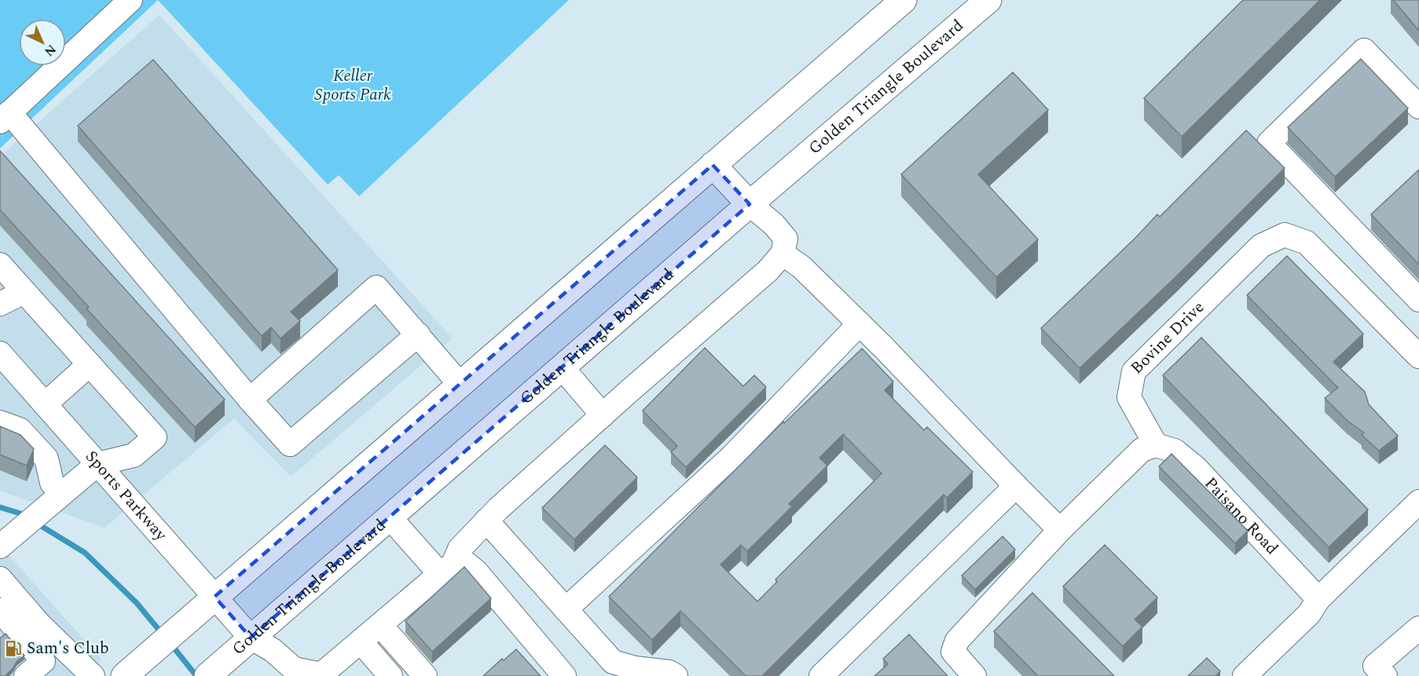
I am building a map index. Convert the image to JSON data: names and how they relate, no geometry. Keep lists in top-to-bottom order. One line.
{"streets":{"main road":["Golden Triangle Boulevard"],"street":["Bovine Drive","Sports Parkway","Paisano Road"]},"crossings":[["Golden Triangle Boulevard","Sports Parkway"],["Bovine Drive","Paisano Road"]],"parks":["Keller Sports Park"],"places":{"fuel station":["Sam's Club"]},"north":"bottom right"}
